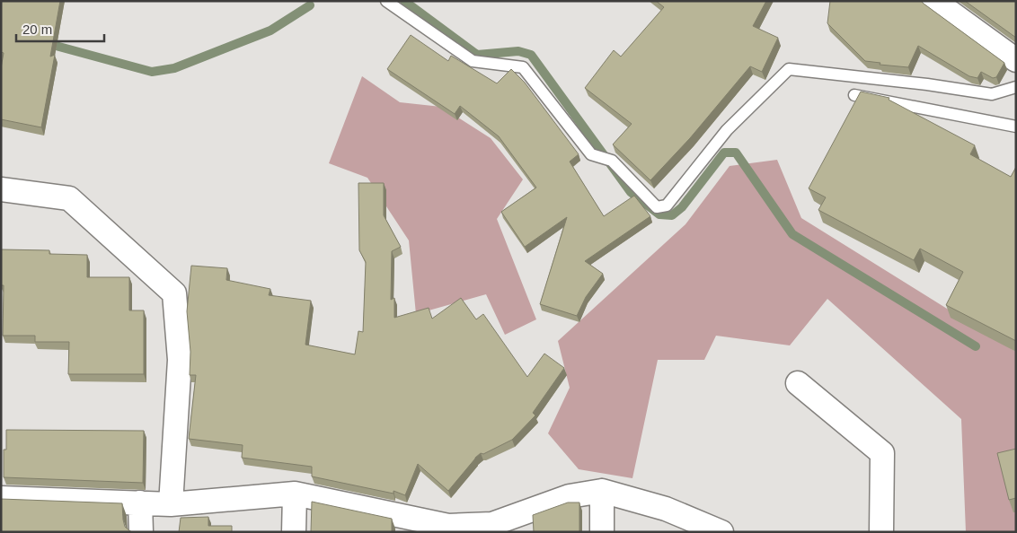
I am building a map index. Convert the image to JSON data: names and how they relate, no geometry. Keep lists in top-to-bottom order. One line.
{"scale_bar":"20 m"}
